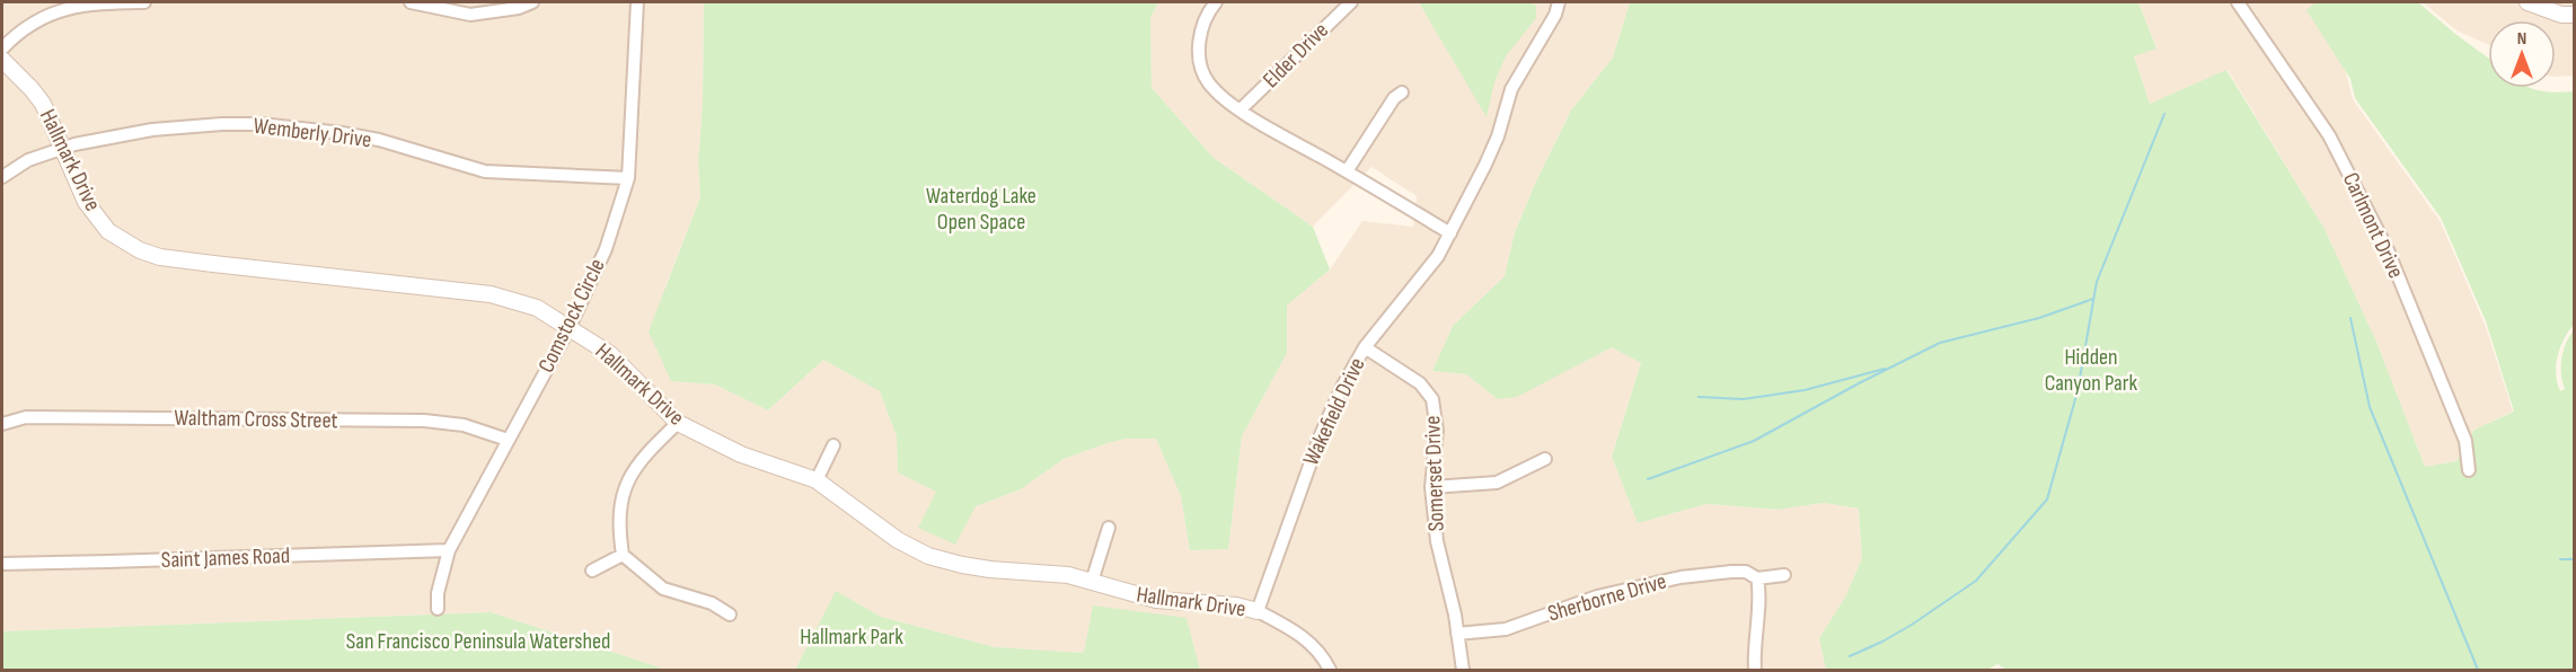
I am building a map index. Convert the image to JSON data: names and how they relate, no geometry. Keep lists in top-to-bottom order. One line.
{"streets":{"street":["Elder Drive","Wemberly Drive","Hallmark Drive","Carlmont Drive","Comstock Circle","Wakefield Drive","Waltham Cross Street","Somerset Drive","Saint James Road","Sherborne Drive"]},"crossings":[["Wemberly Drive","Hallmark Drive"],["Wemberly Drive","Comstock Circle"],["Hallmark Drive","Comstock Circle"],["Hallmark Drive","Wakefield Drive"],["Comstock Circle","Waltham Cross Street"],["Comstock Circle","Saint James Road"],["Wakefield Drive","Somerset Drive"],["Somerset Drive","Sherborne Drive"]],"parks":["Waterdog Lake Open Space","Hidden Canyon Park","Hallmark Park","San Francisco Peninsula Watershed"],"north":"top"}
